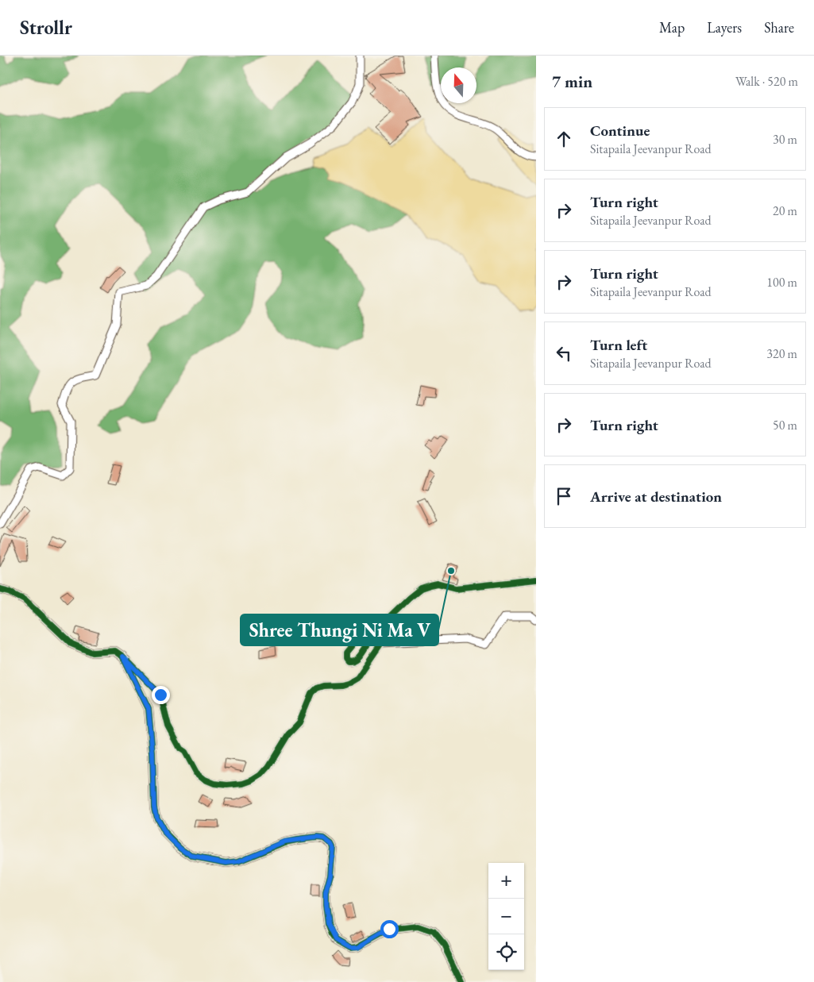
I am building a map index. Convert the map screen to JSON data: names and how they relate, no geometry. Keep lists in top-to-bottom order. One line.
{"places":["Shree Thungi Ni Ma V"],"north":"top","page":{"header":"Strollr","nav":["Map","Layers","Share"],"heading":["7 min","Walk · 520 m"],"list":[["Continue","Sitapaila Jeevanpur Road","30 m"],["Turn right","Sitapaila Jeevanpur Road","20 m"],["Turn right","Sitapaila Jeevanpur Road","100 m"],["Turn left","Sitapaila Jeevanpur Road","320 m"],["Turn right","50 m"],"Arrive at destination"],"map_buttons":["+","−"]}}
